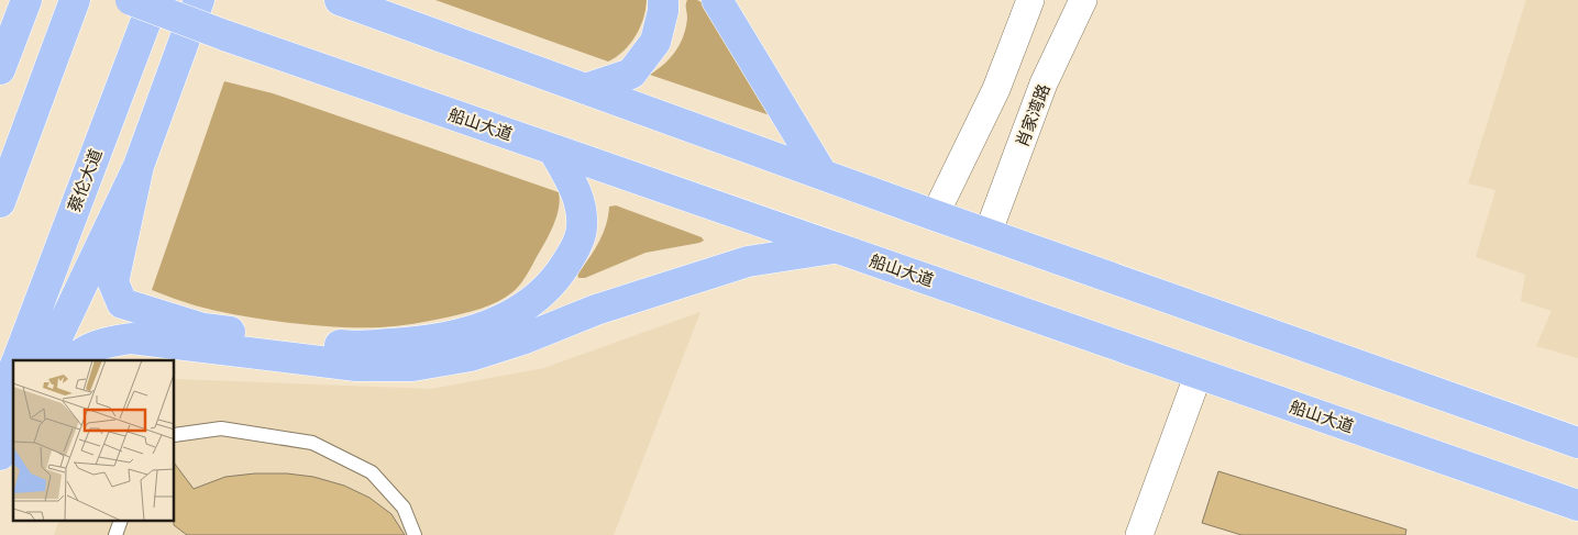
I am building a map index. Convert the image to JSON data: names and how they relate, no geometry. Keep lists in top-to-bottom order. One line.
{"streets":{"highway":["船山大道","蔡伦大道"],"street":["肖家湾路"]}}
